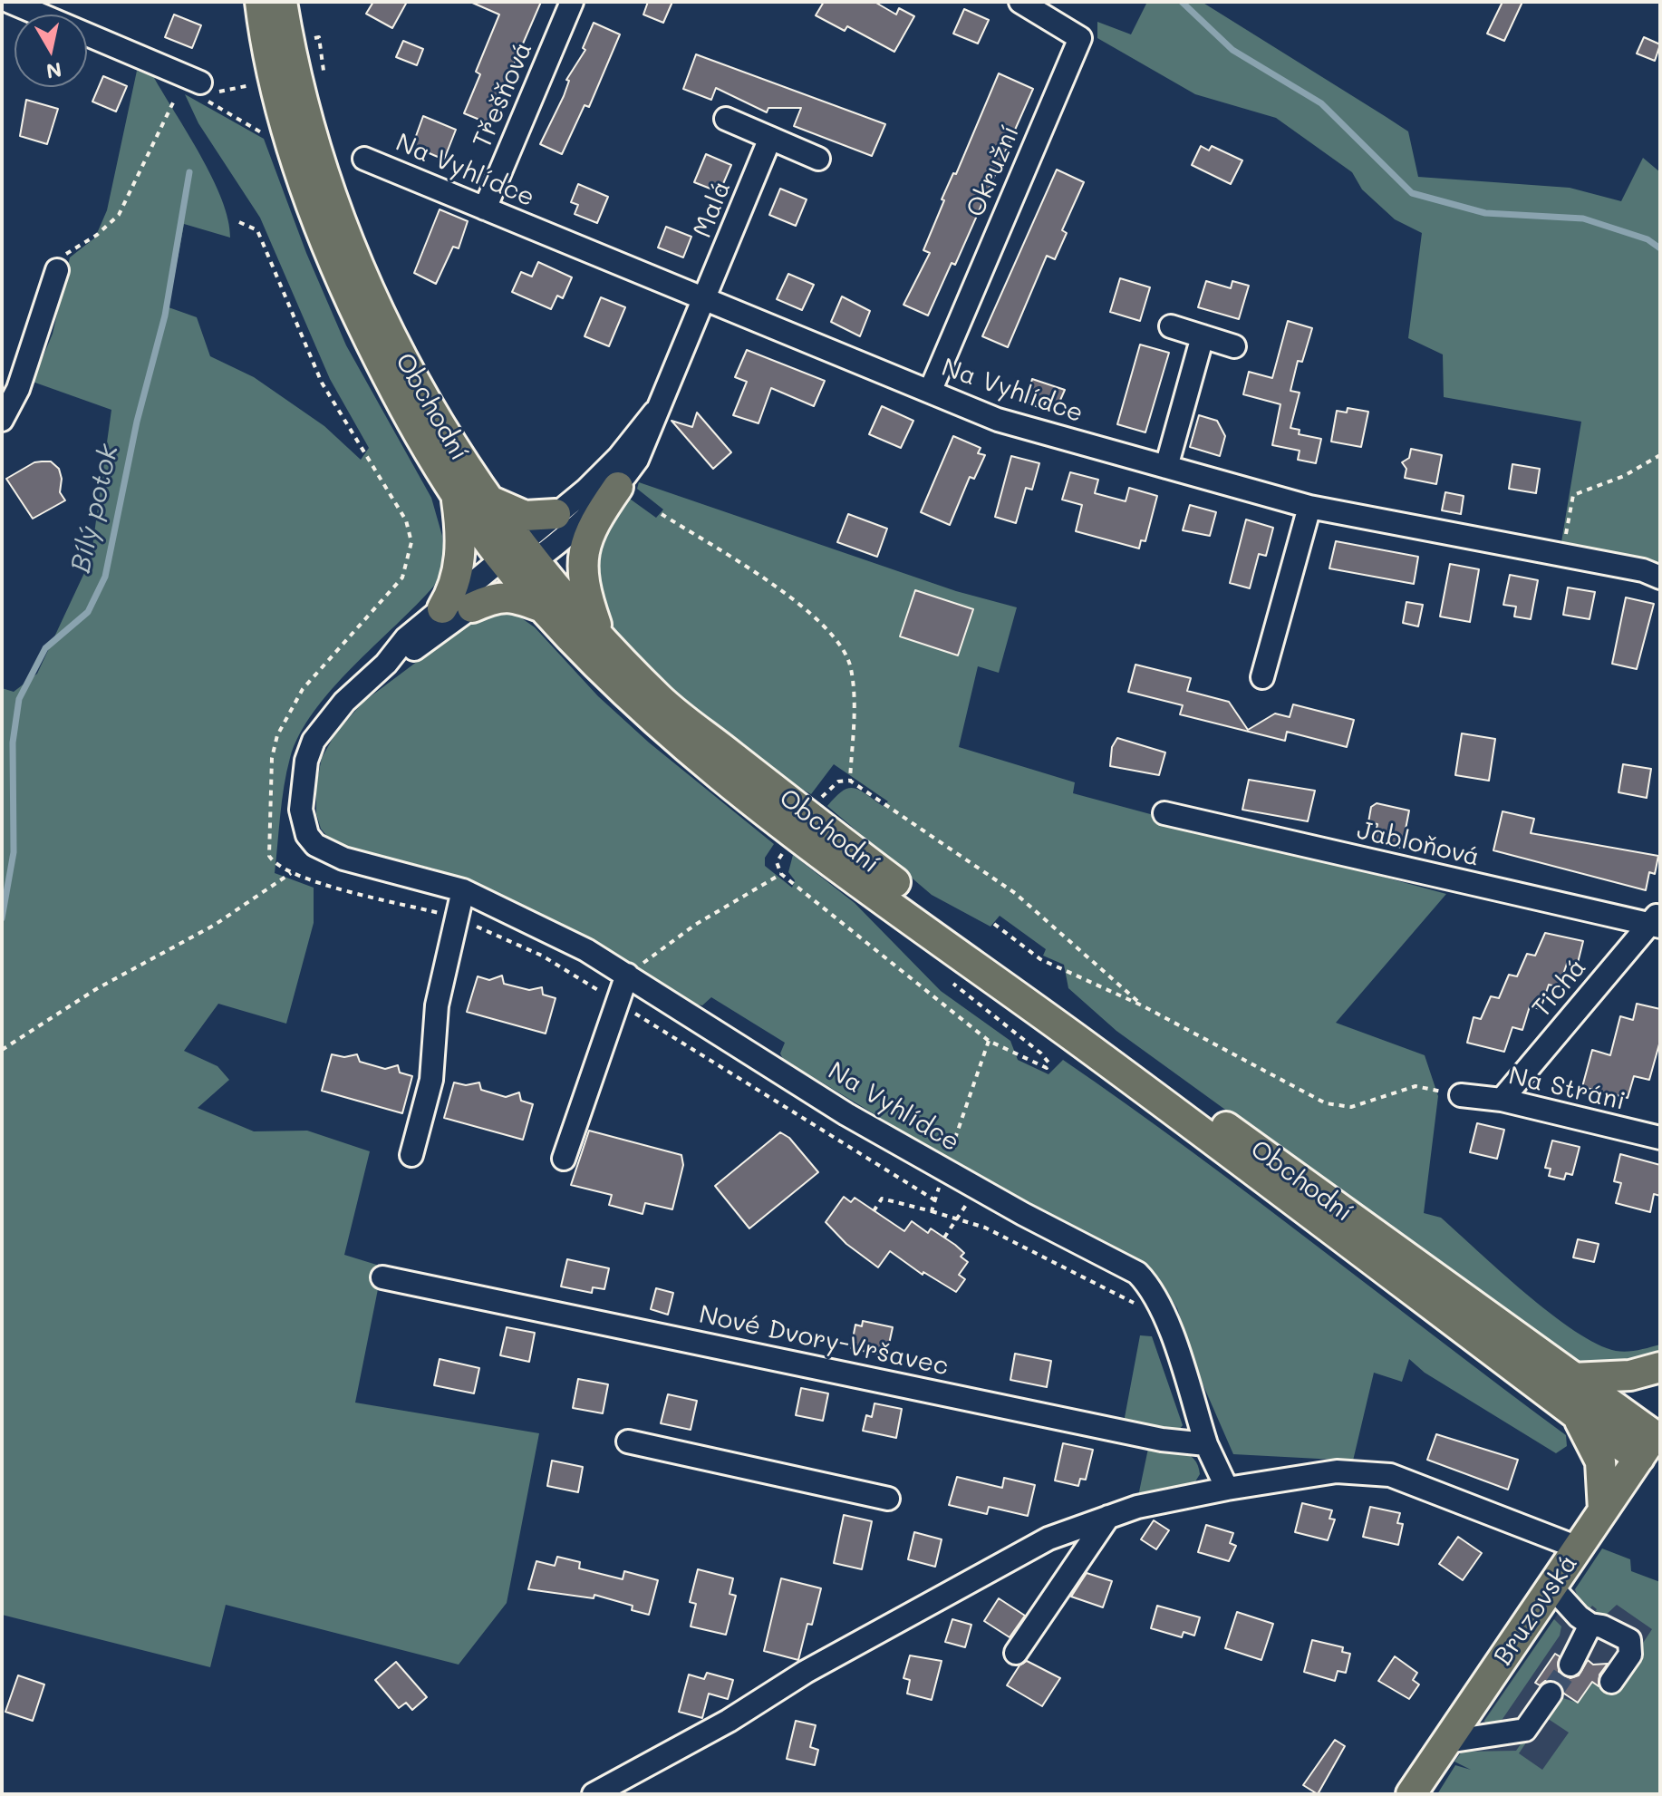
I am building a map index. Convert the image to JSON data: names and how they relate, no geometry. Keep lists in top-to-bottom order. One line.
{"streets":{"main road":["Obchodní","Bruzovská"],"street":["Třešňová","Na Vyhlídce","Okružní","Malá","Jabloňová","Tichá","Na Stráni","Nové Dvory-Vršavec"]},"crossings":[["Třešňová","Na Vyhlídce"],["Na Vyhlídce","Okružní"],["Na Vyhlídce","Malá"],["Na Vyhlídce","Obchodní"],["Na Vyhlídce","Nové Dvory-Vršavec"],["Obchodní","Bruzovská"],["Jabloňová","Tichá"],["Tichá","Na Stráni"]],"water":["Bílý potok"],"north":"bottom"}
